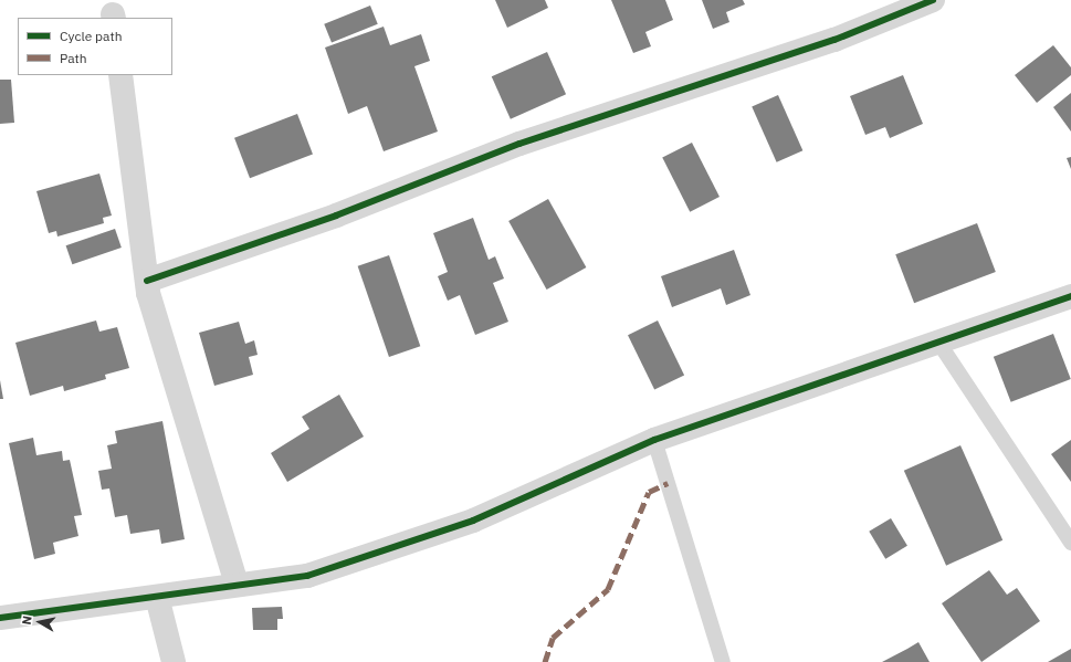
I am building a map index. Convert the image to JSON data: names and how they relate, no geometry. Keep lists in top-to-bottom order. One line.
{"legend":["Cycle path","Path"],"north":"left"}
